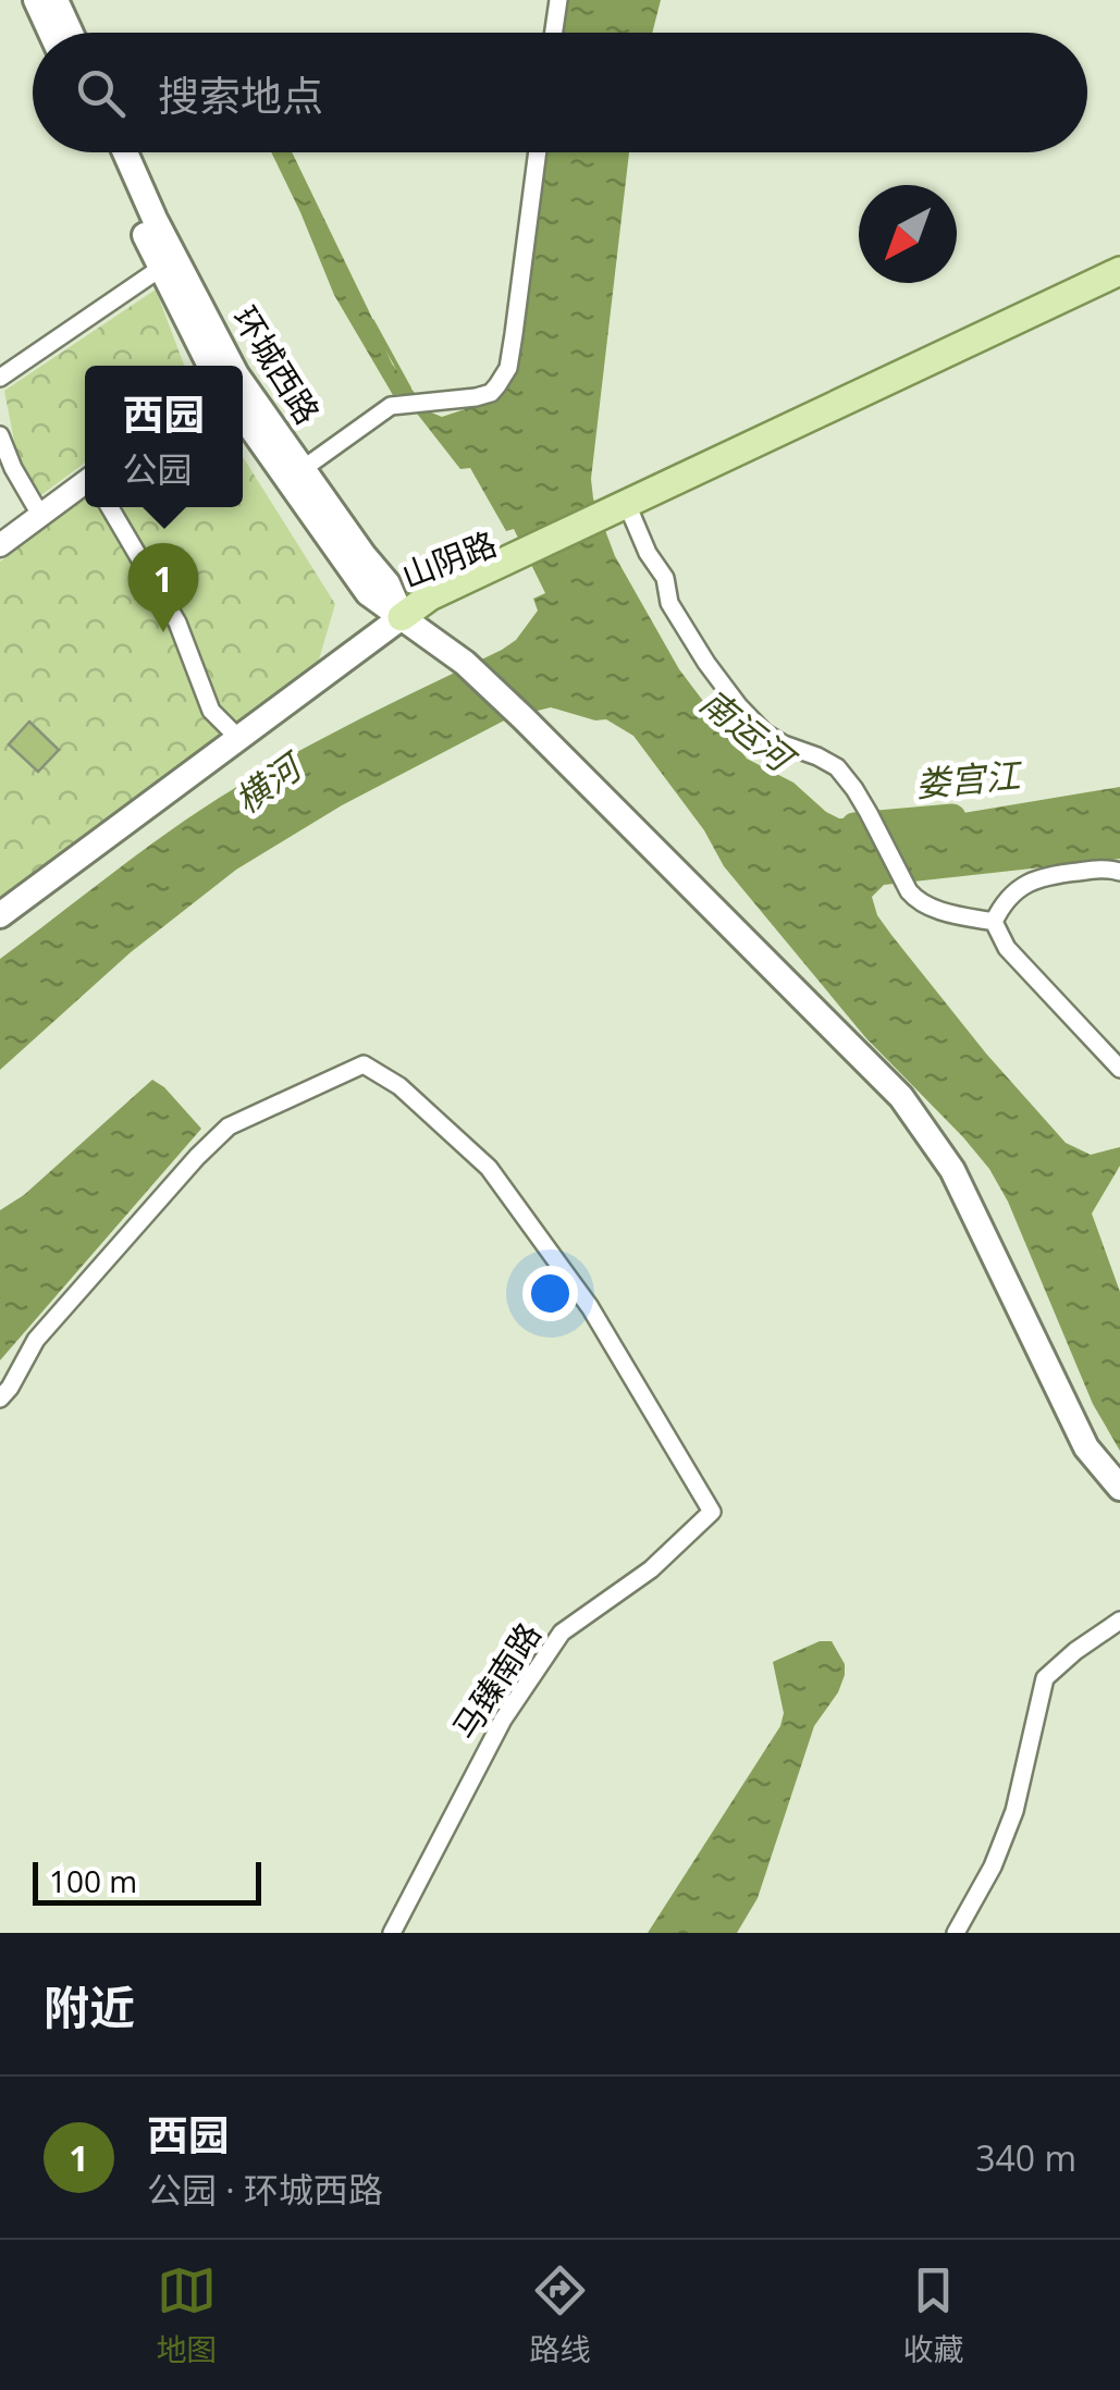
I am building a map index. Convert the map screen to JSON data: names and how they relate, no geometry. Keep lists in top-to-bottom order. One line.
{"streets":{"main road":["环城西路","山阴路"],"street":["马臻南路"]},"crossings":[["环城西路","山阴路"]],"water":["南运河","娄宫江","横河"],"scale_bar":"100 m","north":"bottom left","page":{"search":"搜索地点","popup":["西园","公园"],"pins":"1","scale":"100 m","heading":"附近","list":[{"mark":"1","name":"西园","note":"公园 · 环城西路","value":"340 m"}],"nav":["地图","路线","收藏"]}}
